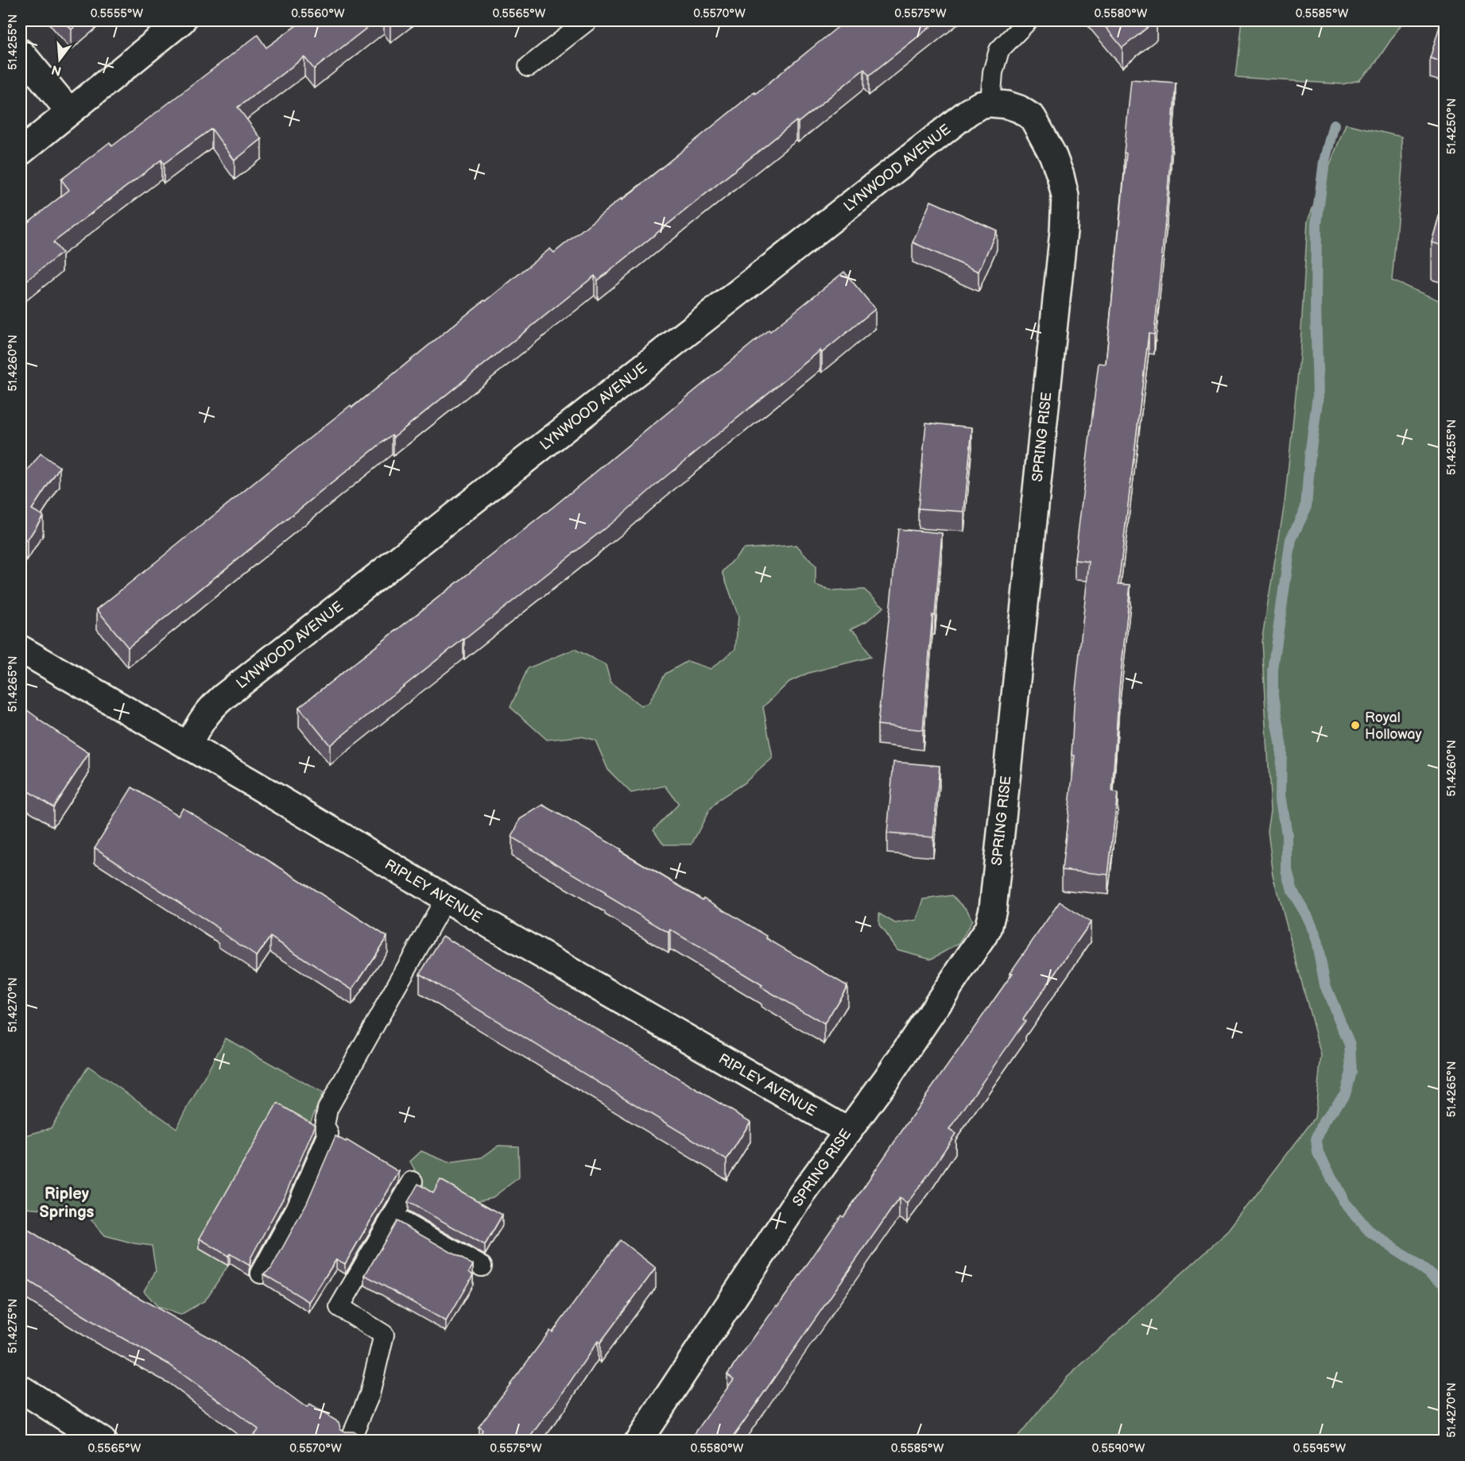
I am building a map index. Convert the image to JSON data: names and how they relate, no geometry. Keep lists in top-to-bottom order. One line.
{"streets":{"street":["LYNWOOD AVENUE","SPRING RISE","RIPLEY AVENUE"]},"crossings":[["LYNWOOD AVENUE","SPRING RISE"],["LYNWOOD AVENUE","RIPLEY AVENUE"],["SPRING RISE","RIPLEY AVENUE"]],"districts":["Ripley Springs"],"places":["Royal Holloway"],"north":"bottom","coordinates":["0.5555°W","0.5560°W","0.5565°W","0.5570°W","0.5575°W","0.5580°W","0.5585°W","51.4255°N","51.4250°N","51.4260°N","51.4265°N","51.4270°N","51.4275°N","0.5590°W","0.5595°W"]}
